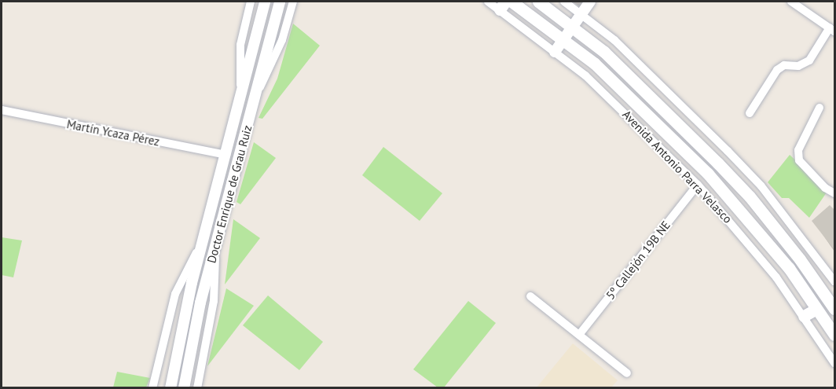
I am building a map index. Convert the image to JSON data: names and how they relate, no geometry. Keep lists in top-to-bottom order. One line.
{"streets":{"main road":["Avenida Antonio Parra Velasco"],"street":["Martín Ycaza Pérez","Doctor Enrique de Grau Ruiz","5º Callejón 19B NE"]},"crossings":[["Martín Ycaza Pérez","Doctor Enrique de Grau Ruiz"],["Avenida Antonio Parra Velasco","5º Callejón 19B NE"]]}
